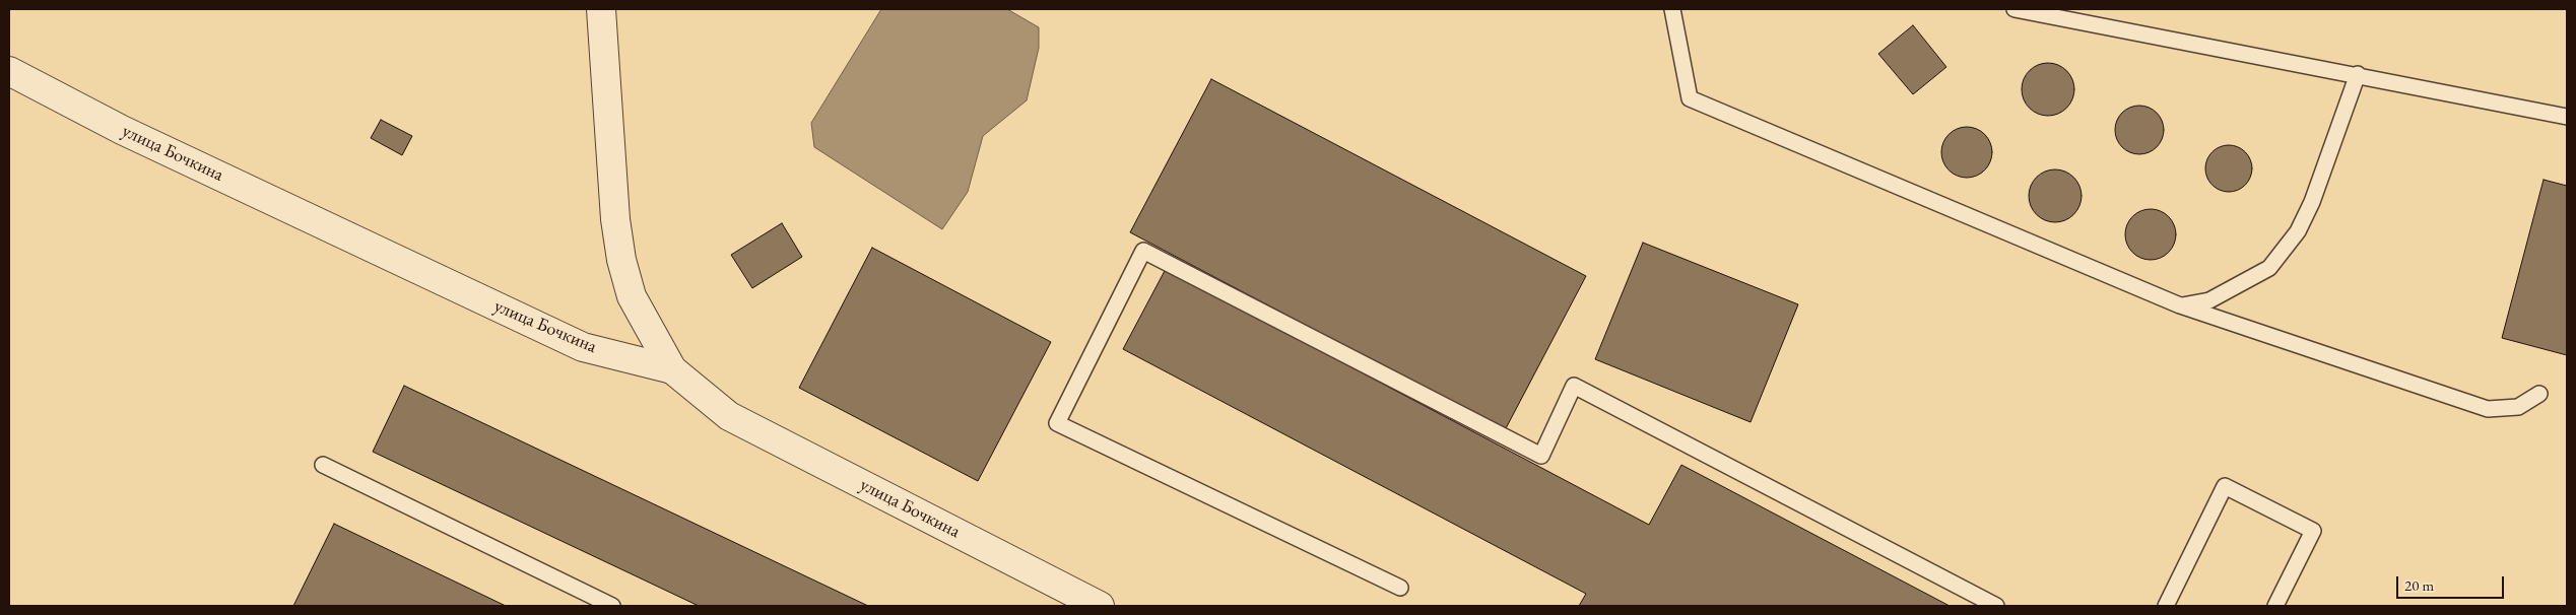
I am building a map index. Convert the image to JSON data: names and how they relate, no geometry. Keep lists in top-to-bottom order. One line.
{"streets":{"street":["улица Бочкина"]},"scale_bar":"20 m"}
